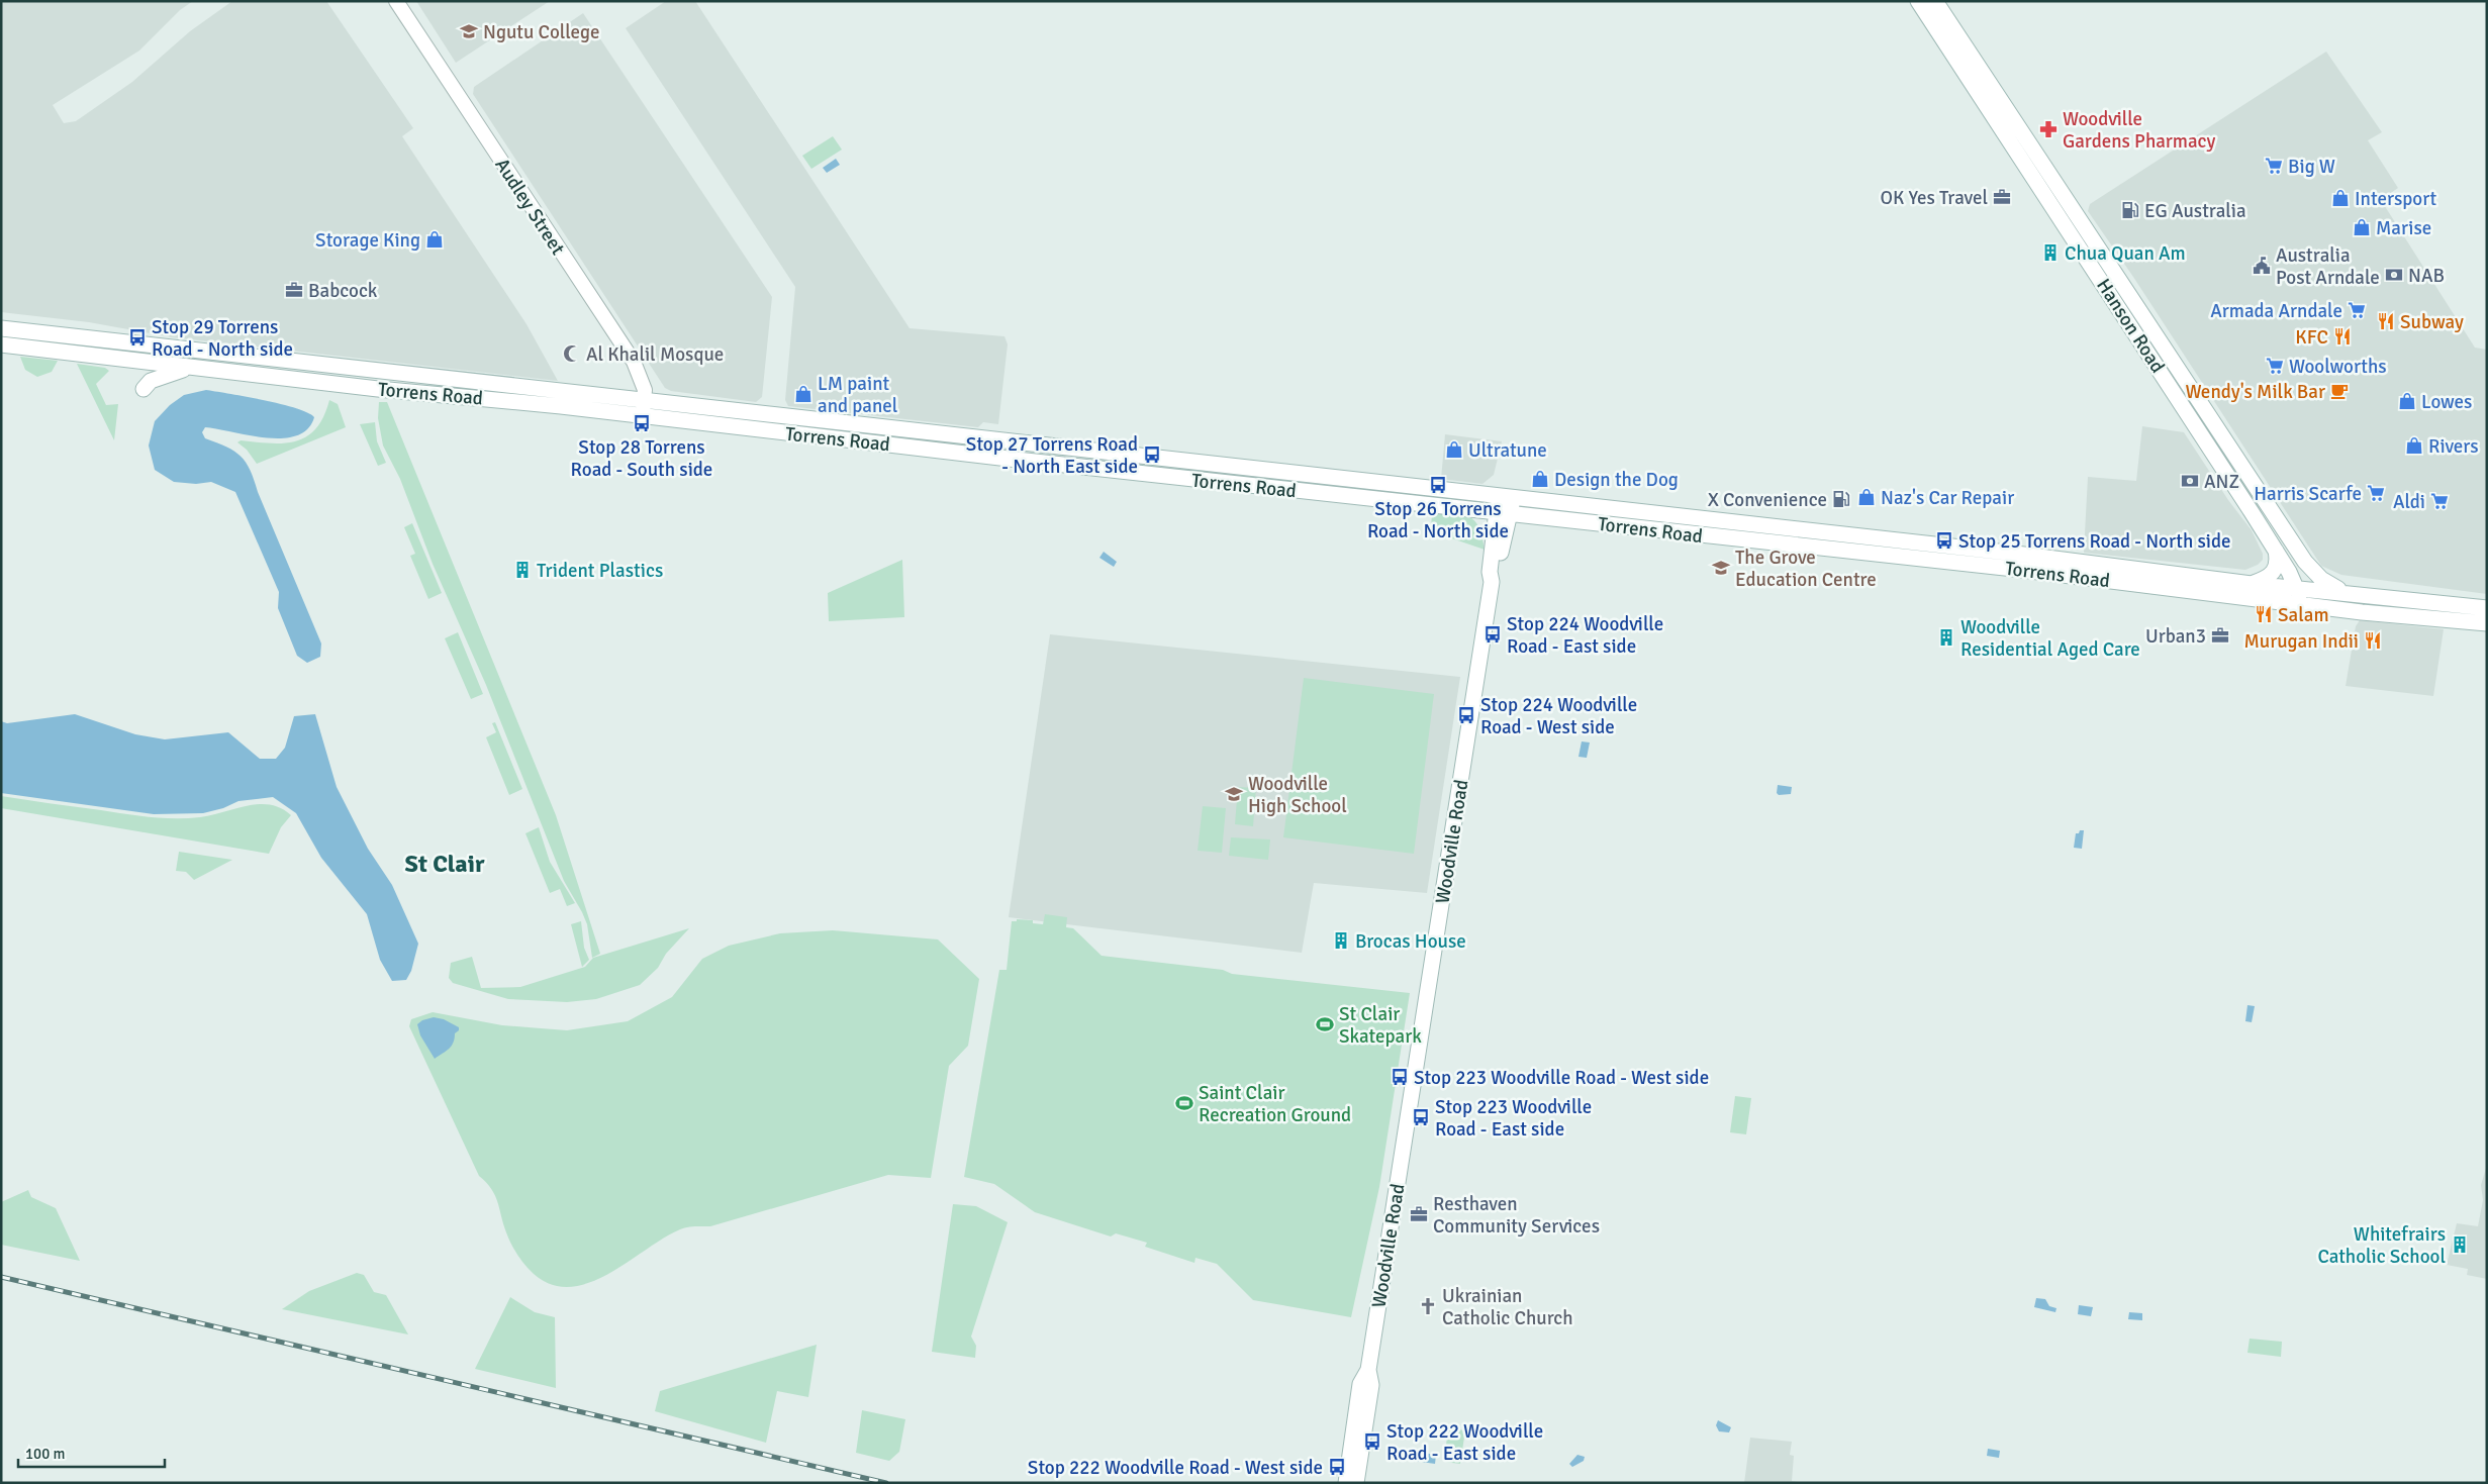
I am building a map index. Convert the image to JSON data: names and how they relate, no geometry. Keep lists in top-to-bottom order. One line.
{"streets":{"main road":["Hanson Road","Torrens Road","Woodville Road"],"street":["Audley Street"]},"crossings":[["Audley Street","Torrens Road"],["Hanson Road","Torrens Road"],["Torrens Road","Woodville Road"]],"districts":["St Clair"],"places":{"school or university":["Ngutu College","The Grove Education Centre","Woodville High School"],"pharmacy":["Woodville Gardens Pharmacy"],"supermarket":["Big W","Armada Arndale","Woolworths","Harris Scarfe","Aldi"],"office":["OK Yes Travel","Babcock","Urban3","Resthaven Community Services"],"shop":["Intersport","Marise","Storage King","LM paint and panel","Lowes","Rivers","Ultratune","Design the Dog","Naz's Car Repair"],"fuel station":["EG Australia","X Convenience"],"building":["Chua Quan Am","Trident Plastics","Woodville Residential Aged Care","Brocas House","Whitefrairs Catholic School"],"public building":["Australia Post Arndale"],"bank":["NAB","ANZ"],"restaurant":["Subway","KFC","Salam","Murugan Indii"],"bus stop":["Stop 29 Torrens Road - North side","Stop 28 Torrens Road - South side","Stop 27 Torrens Road - North East side","Stop 26 Torrens Road - North side","Stop 25 Torrens Road - North side","Stop 224 Woodville Road - East side","Stop 224 Woodville Road - West side","Stop 223 Woodville Road - West side","Stop 223 Woodville Road - East side","Stop 222 Woodville Road - East side","Stop 222 Woodville Road - West side"],"mosque":["Al Khalil Mosque"],"cafe":["Wendy's Milk Bar"],"sports":["St Clair Skatepark","Saint Clair Recreation Ground"],"church":["Ukrainian Catholic Church"]},"scale_bar":"100 m"}
